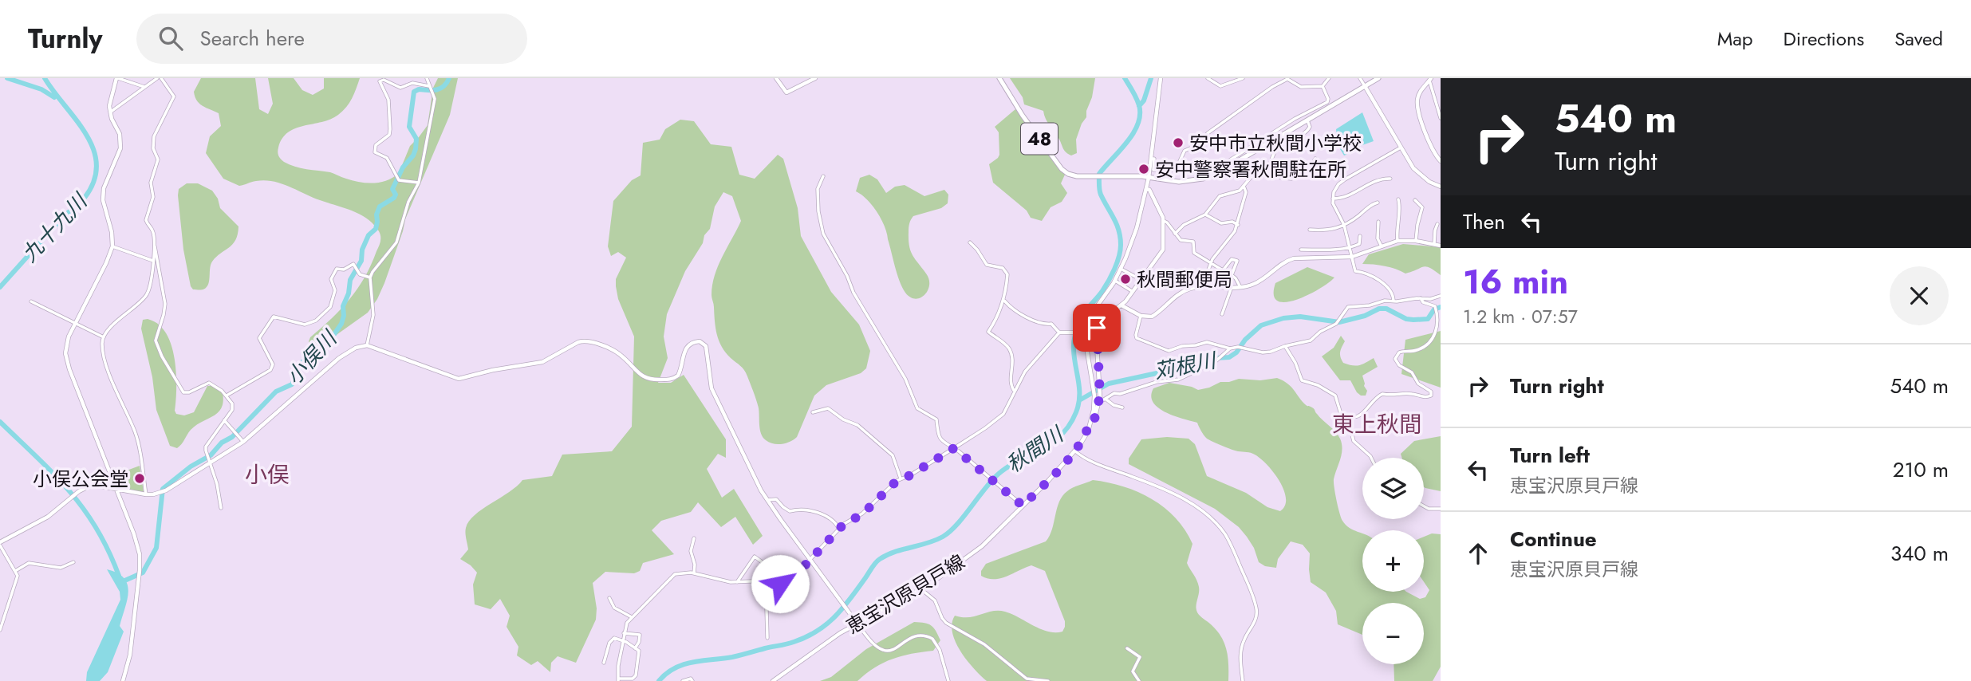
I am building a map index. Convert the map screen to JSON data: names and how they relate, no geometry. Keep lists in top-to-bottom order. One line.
{"streets":{"main road":["48"],"street":["恵宝沢原貝戸線"]},"districts":["東上秋間","小俣"],"water":["九十九川","小俣川","苅根川","秋間川"],"places":["安中市立秋間小学校","安中警察署秋間駐在所","秋間郵便局","小俣公会堂"],"page":{"header":"Turnly","search":"Search here","nav":["Map","Directions","Saved"],"turn":["540 m","Turn right"],"then":"Then","heading":["16 min","1.2 km · 07:57"],"list":[{"name":"Turn right","value":"540 m"},{"name":"Turn left","note":"恵宝沢原貝戸線","value":"210 m"},{"name":"Continue","note":"恵宝沢原貝戸線","value":"340 m"}],"map_buttons":["+","−"]}}
